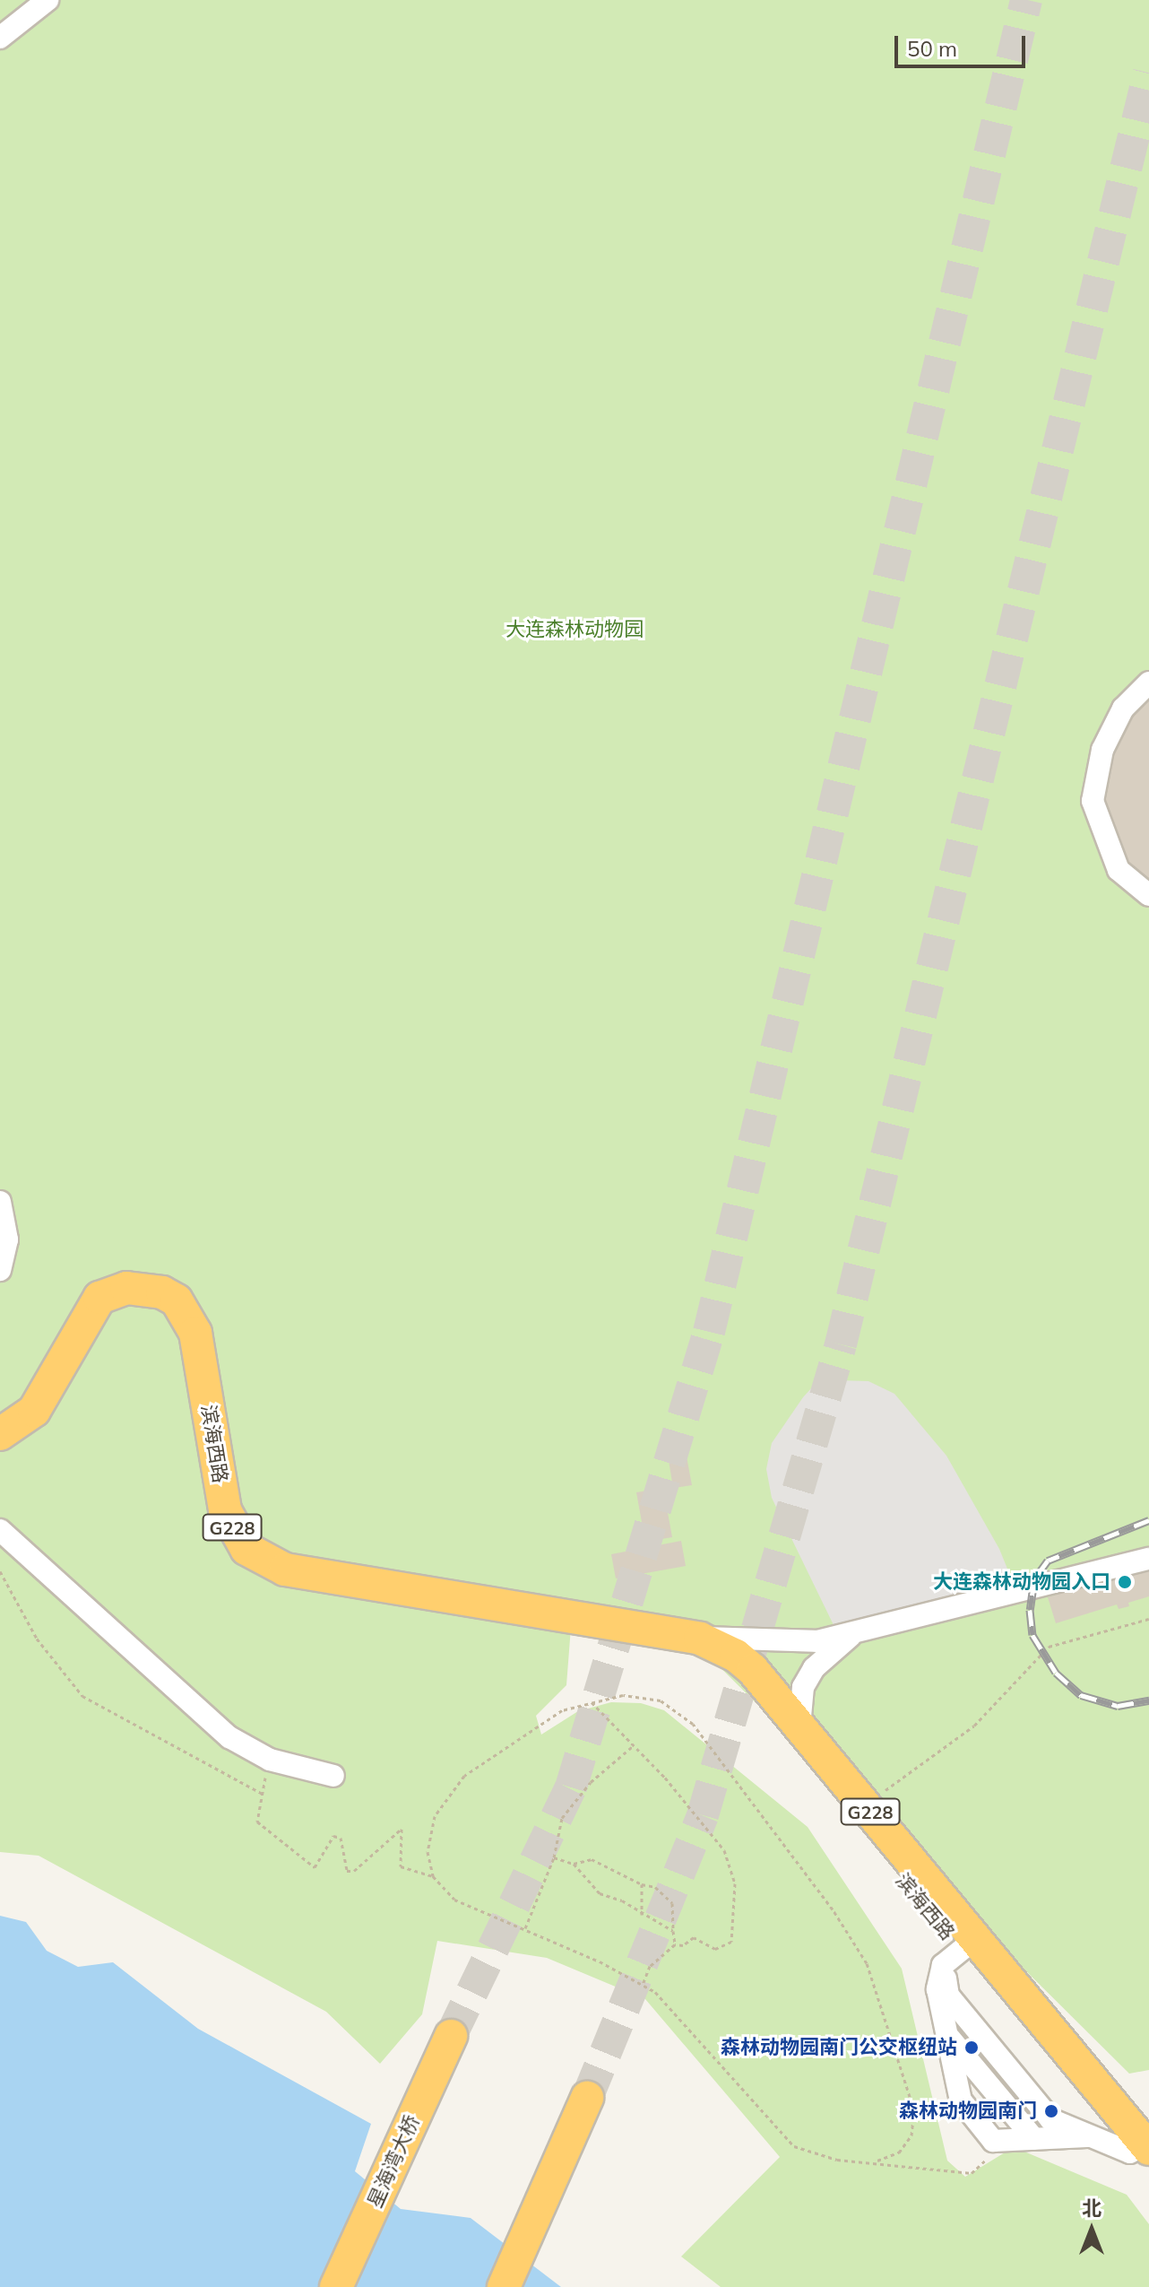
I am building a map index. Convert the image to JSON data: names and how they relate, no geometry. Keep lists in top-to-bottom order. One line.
{"streets":{"highway":["滨海西路","G228","星海湾大桥"]},"parks":["大连森林动物园"],"places":["大连森林动物园入口","森林动物园南门公交枢纽站","森林动物园南门"],"scale_bar":"50 m","north":"top"}
